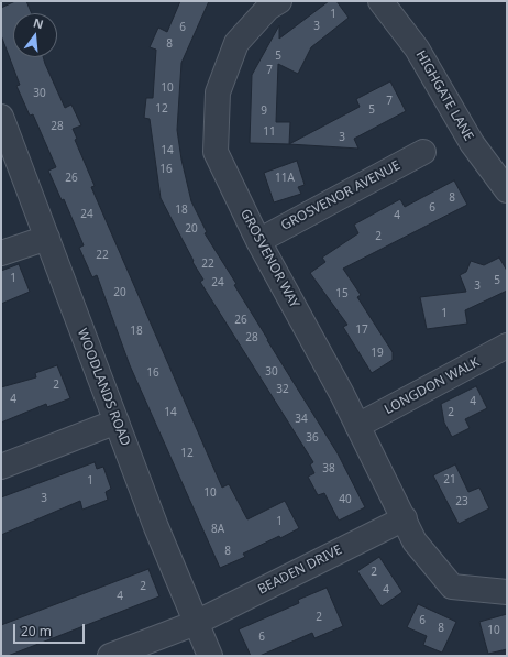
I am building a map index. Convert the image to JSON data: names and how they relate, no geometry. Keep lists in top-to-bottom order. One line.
{"streets":{"street":["HIGHGATE LANE","GROSVENOR AVENUE","GROSVENOR WAY","LONGDON WALK","WOODLANDS ROAD","BEADEN DRIVE"]},"crossings":[["GROSVENOR AVENUE","GROSVENOR WAY"],["GROSVENOR WAY","LONGDON WALK"],["GROSVENOR WAY","BEADEN DRIVE"],["WOODLANDS ROAD","BEADEN DRIVE"]],"house_numbers":["1","3","6","8","5","7","10","30","7","12","5","9","28","11","3","14","16","26","11A","8","6","18","24","4","20","2","22","22","1","5","24","3","20","15","1","26","17","18","28","19","30","16","2","32","4","4","14","2","34","36","12","38","21","1","10","3","40","23","1","8A","8","2","2","4","4","2","6","8","10","6"],"scale_bar":"20 m","north":"top"}
